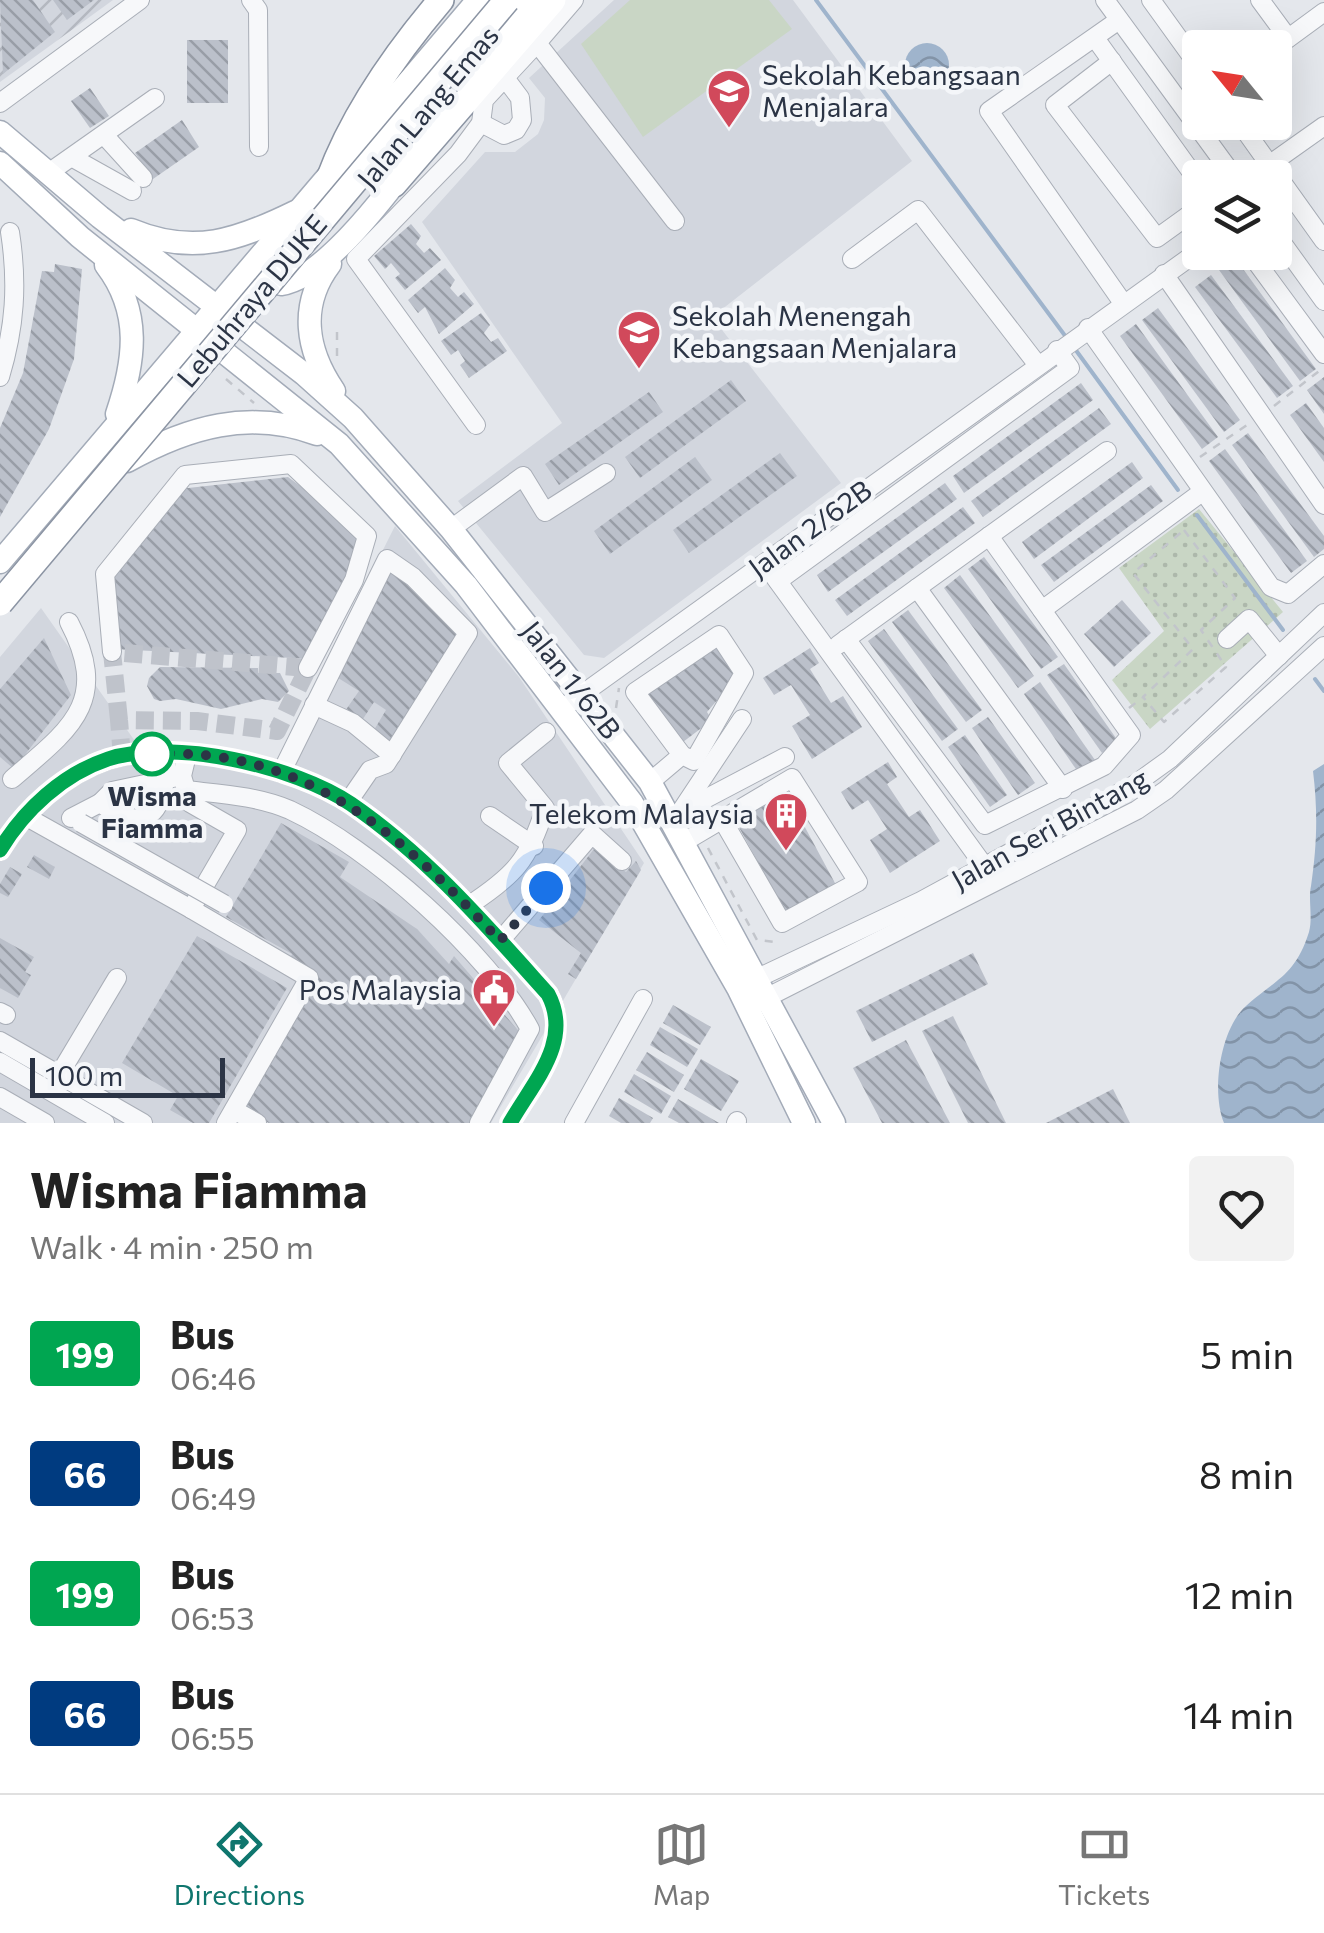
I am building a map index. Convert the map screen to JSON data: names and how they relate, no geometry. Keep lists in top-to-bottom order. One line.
{"streets":{"highway":["Lebuhraya DUKE"],"main road":["Jalan Lang Emas","Jalan 1/62B"],"street":["Jalan 2/62B","Jalan Seri Bintang"]},"crossings":[["Jalan Lang Emas","Jalan 1/62B"],["Jalan 2/62B","Jalan 1/62B"],["Jalan 1/62B","Jalan Seri Bintang"]],"places":{"school or university":["Sekolah Kebangsaan Menjalara","Sekolah Menengah Kebangsaan Menjalara"],"other":["Wisma Fiamma"],"building":["Telekom Malaysia"],"public building":["Pos Malaysia"]},"lines":["bus line 199"],"scale_bar":"100 m","north":"top left","page":{"scale":"100 m","heading":["Wisma Fiamma","Walk · 4 min · 250 m"],"list":[{"mark":"199","name":"Bus","note":"06:46","value":"5 min"},{"mark":"66","name":"Bus","note":"06:49","value":"8 min"},{"mark":"199","name":"Bus","note":"06:53","value":"12 min"},{"mark":"66","name":"Bus","note":"06:55","value":"14 min"}],"tabs":["Directions","Map","Tickets"]}}
